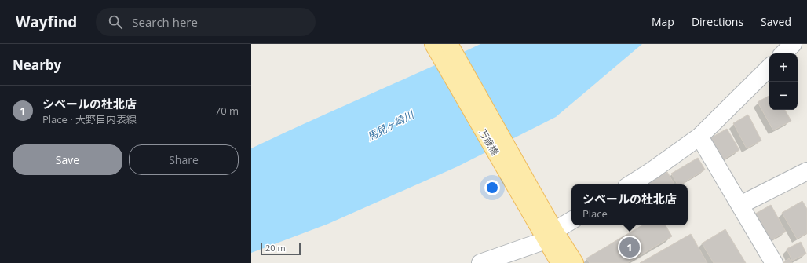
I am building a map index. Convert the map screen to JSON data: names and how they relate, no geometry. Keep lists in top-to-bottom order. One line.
{"streets":{"main road":["万歳橋"]},"water":["馬見ヶ崎川"],"scale_bar":"20 m","page":{"header":"Wayfind","search":"Search here","nav":["Map","Directions","Saved"],"heading":"Nearby","map_buttons":["+","−"],"list":[{"mark":"1","name":"シベールの杜北店","note":"Place · 大野目内表線","value":"70 m"}],"buttons":["Save","Share"],"popup":["シベールの杜北店","Place"],"pins":"1","scale":"20 m"}}
